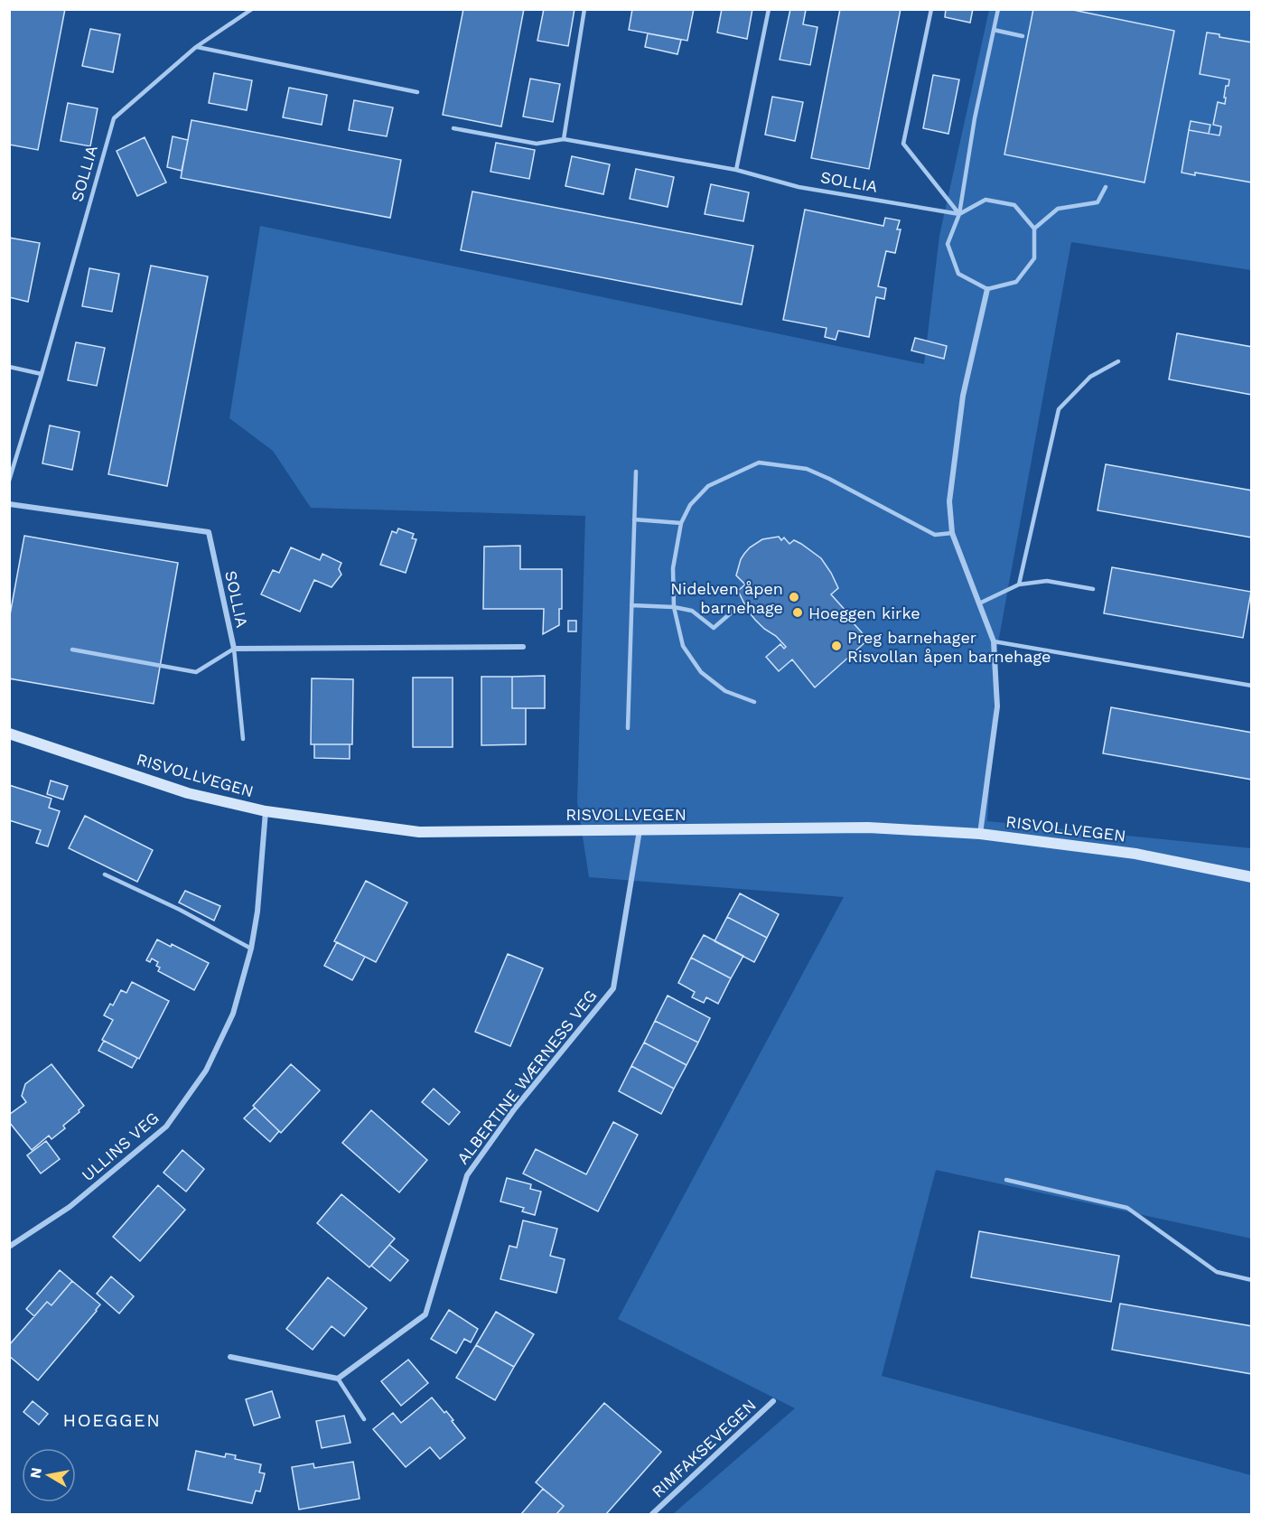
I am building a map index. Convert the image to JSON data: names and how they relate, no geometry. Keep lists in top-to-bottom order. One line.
{"streets":{"street":["SOLLIA","RISVOLLVEGEN","ALBERTINE WÆRNESS VEG","ULLINS VEG","RIMFAKSEVEGEN"]},"crossings":[["RISVOLLVEGEN","ALBERTINE WÆRNESS VEG"],["RISVOLLVEGEN","ULLINS VEG"]],"districts":["HOEGGEN"],"places":["Nidelven åpen barnehage","Hoeggen kirke","Preg barnehager Risvollan åpen barnehage"],"north":"left"}
